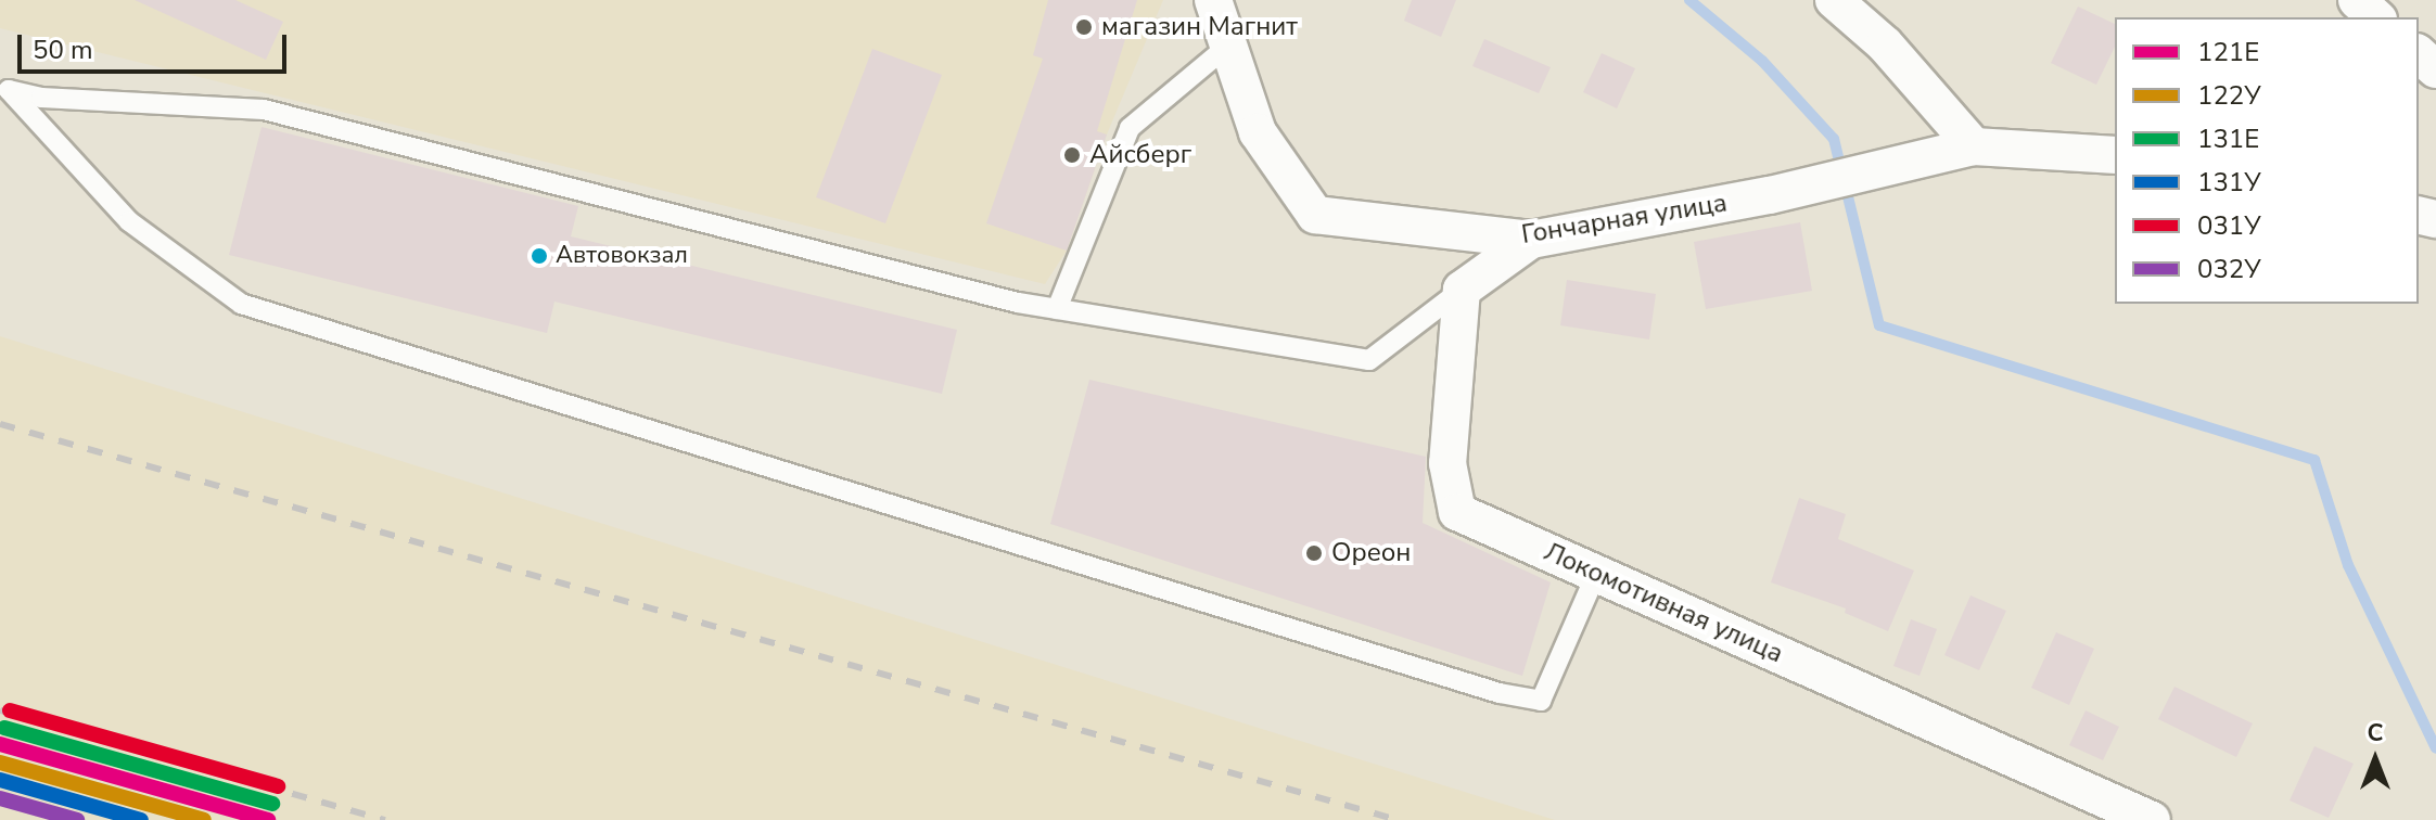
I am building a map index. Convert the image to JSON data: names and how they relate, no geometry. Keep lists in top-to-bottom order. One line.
{"streets":{"street":["Гончарная улица","Локомотивная улица"]},"places":["магазин Магнит","Айсберг","Автовокзал","Ореон"],"lines":["transit line 031У","transit line 131Е","transit line 121Е","transit line 122У","transit line 131У","transit line 032У"],"legend":["121Е","122У","131Е","131У","031У","032У"],"scale_bar":"50 m","north":"top"}
